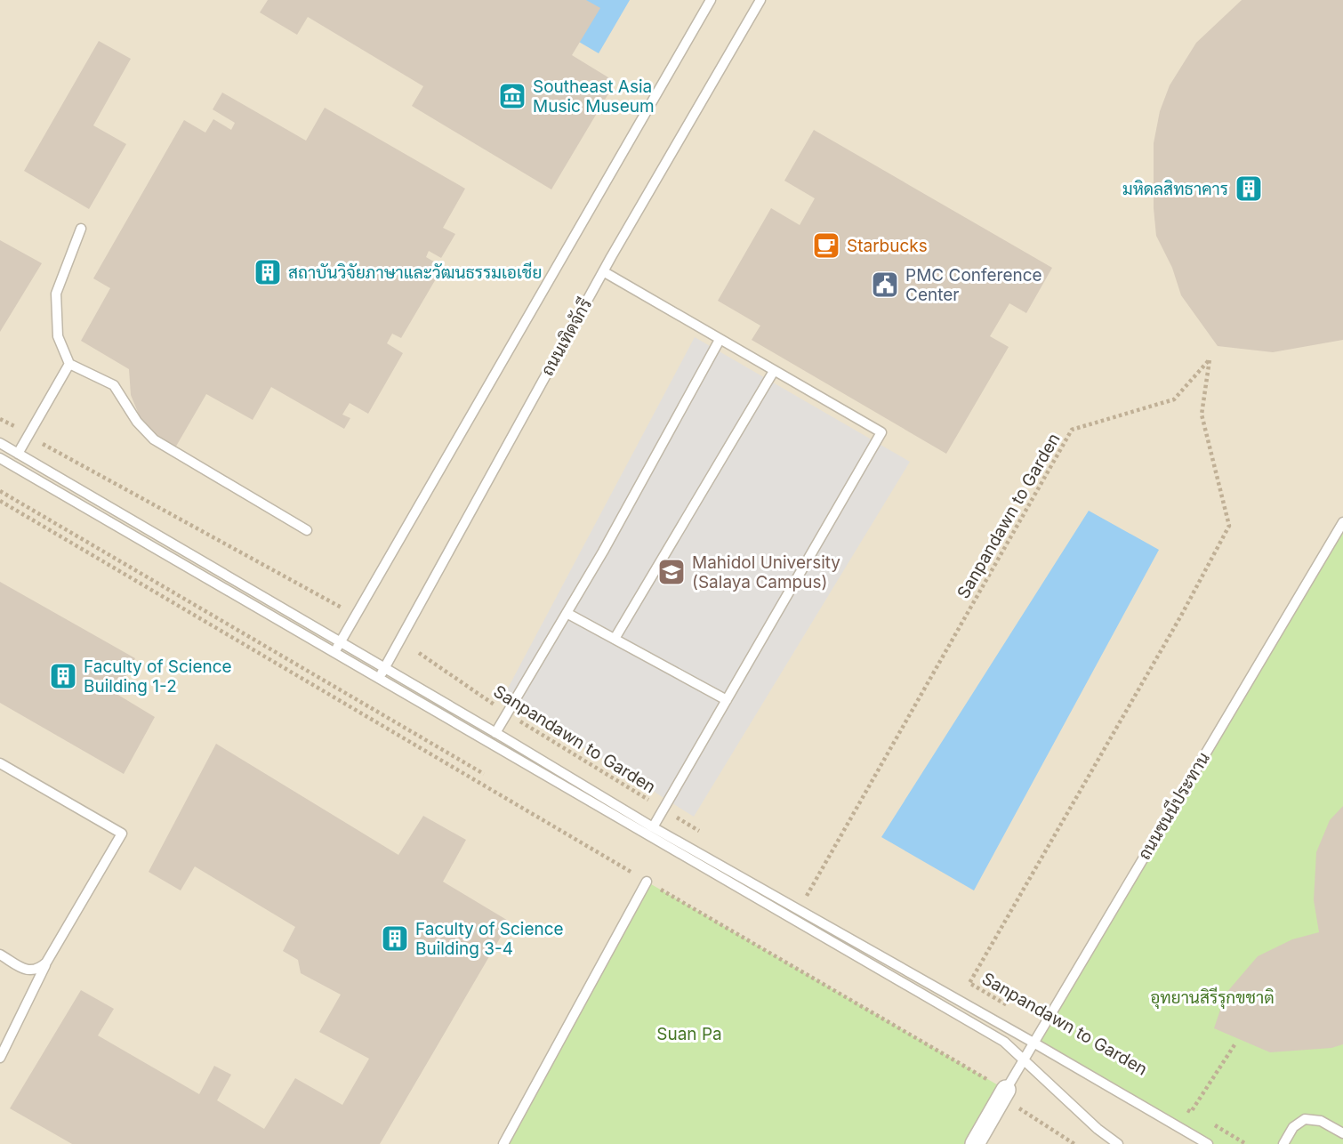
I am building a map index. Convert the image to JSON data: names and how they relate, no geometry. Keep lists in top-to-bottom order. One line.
{"streets":{"lane":["ถนนเทิดจักรี","ถนนชนนีประทาน"],"path":["Sanpandawn to Garden"]},"crossings":[["Sanpandawn to Garden","ถนนชนนีประทาน"]],"parks":["อุทยานสิรีรุกขชาติ","Suan Pa"],"places":{"museum":["Southeast Asia Music Museum"],"building":["มหิดลสิทธาคาร","สถาบันวิจัยภาษาและวัฒนธรรมเอเชีย","Faculty of Science Building 1-2","Faculty of Science Building 3-4"],"cafe":["Starbucks"],"public building":["PMC Conference Center"],"school or university":["Mahidol University (Salaya Campus)"]}}
